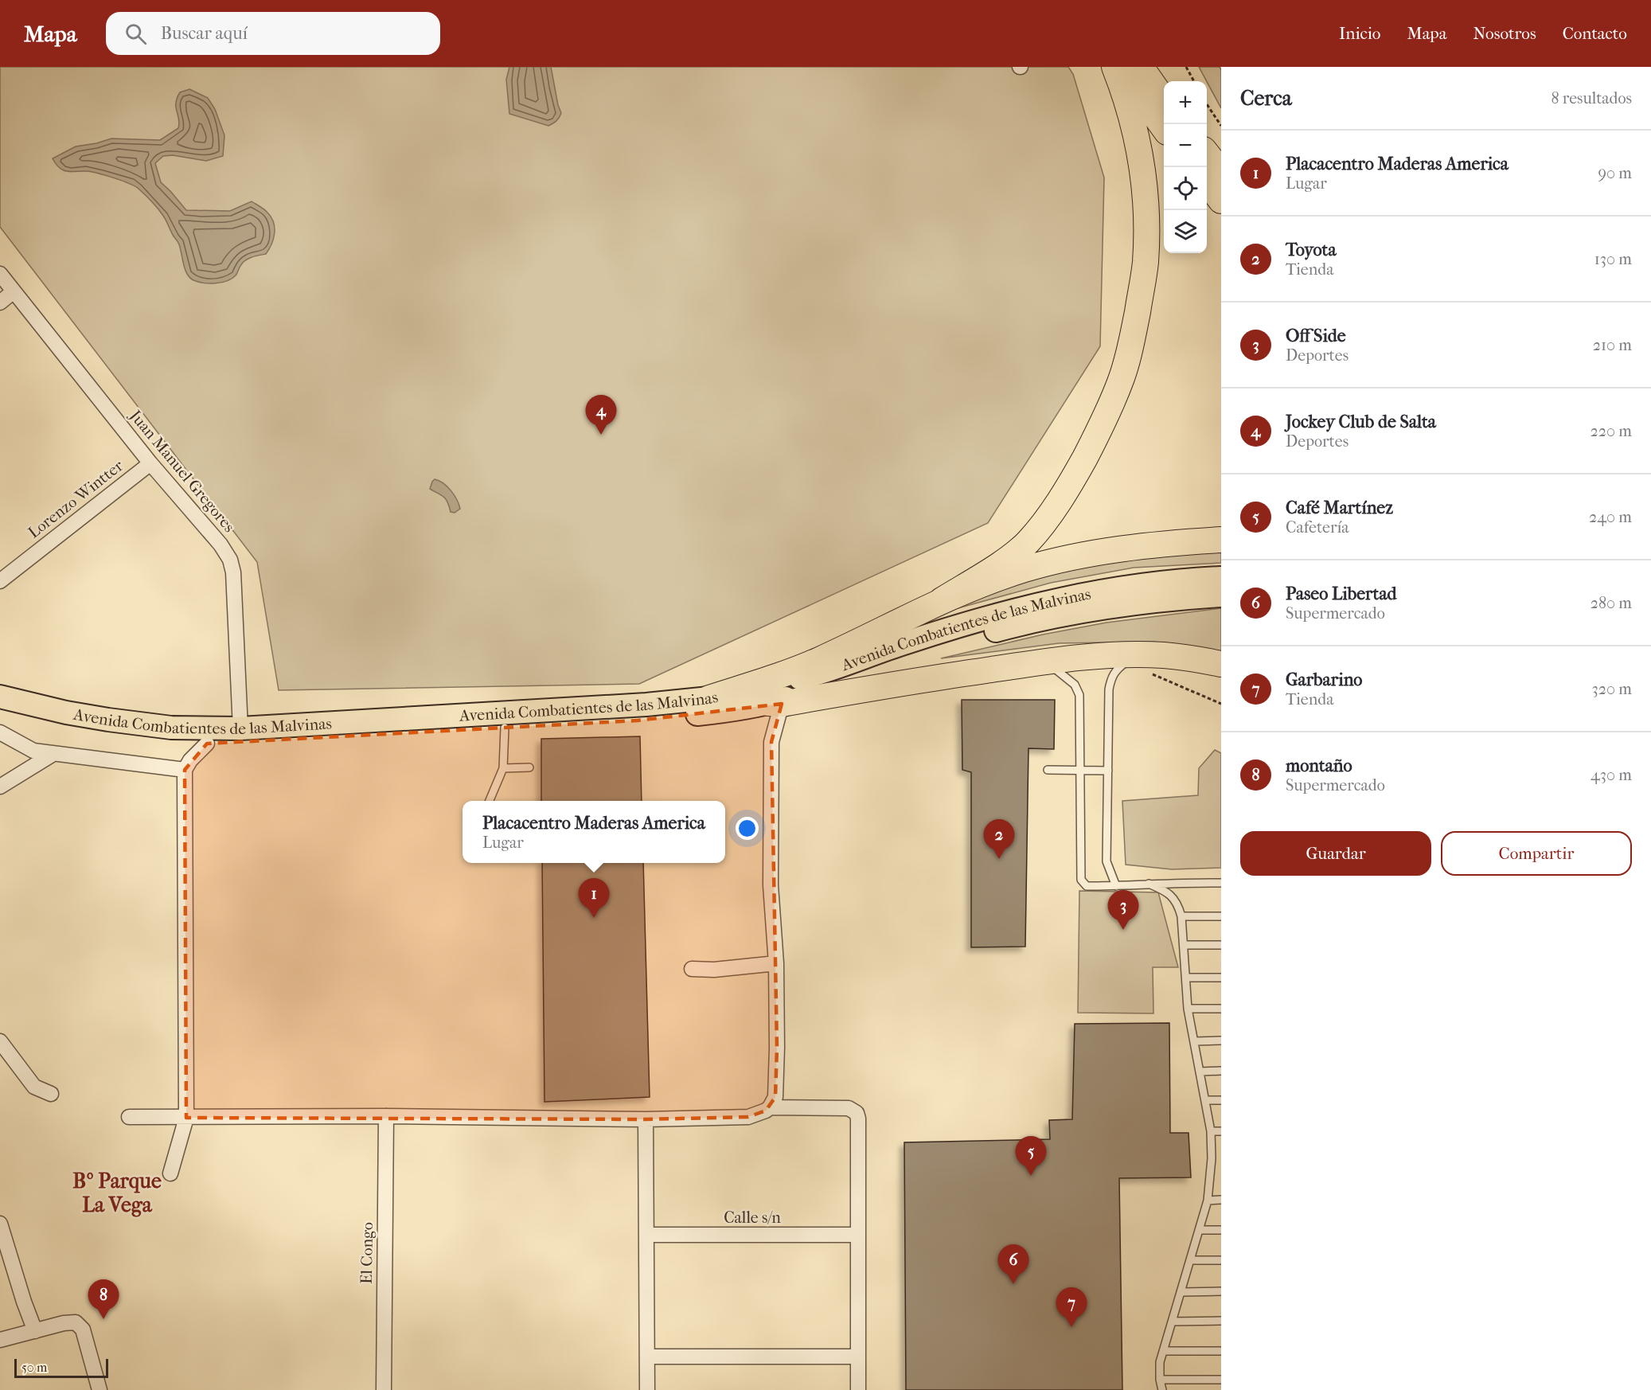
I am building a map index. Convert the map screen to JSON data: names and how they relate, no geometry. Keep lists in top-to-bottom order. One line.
{"streets":{"main road":["Avenida Combatientes de las Malvinas"],"street":["Juan Manuel Gregores","Lorenzo Wintter","Calle s/n","El Congo"]},"crossings":[["Juan Manuel Gregores","Lorenzo Wintter"],["Juan Manuel Gregores","Avenida Combatientes de las Malvinas"]],"districts":["Bº Parque La Vega"],"scale_bar":"50 m","page":{"header":"Mapa","search":"Buscar aquí","nav":["Inicio","Mapa","Nosotros","Contacto"],"heading":["Cerca","8 resultados"],"map_buttons":["+","−"],"list":[{"mark":"1","name":"Placacentro Maderas America","note":"Lugar","value":"90 m"},{"mark":"2","name":"Toyota","note":"Tienda","value":"130 m"},{"mark":"3","name":"Off Side","note":"Deportes","value":"210 m"},{"mark":"4","name":"Jockey Club de Salta","note":"Deportes","value":"220 m"},{"mark":"5","name":"Café Martínez","note":"Cafetería","value":"240 m"},{"mark":"6","name":"Paseo Libertad","note":"Supermercado","value":"280 m"},{"mark":"7","name":"Garbarino","note":"Tienda","value":"320 m"},{"mark":"8","name":"montaño","note":"Supermercado","value":"430 m"}],"pins":["4","2","1","3","5","6","8","7"],"popup":["Placacentro Maderas America","Lugar"],"buttons":["Guardar","Compartir"],"scale":"50 m"}}
